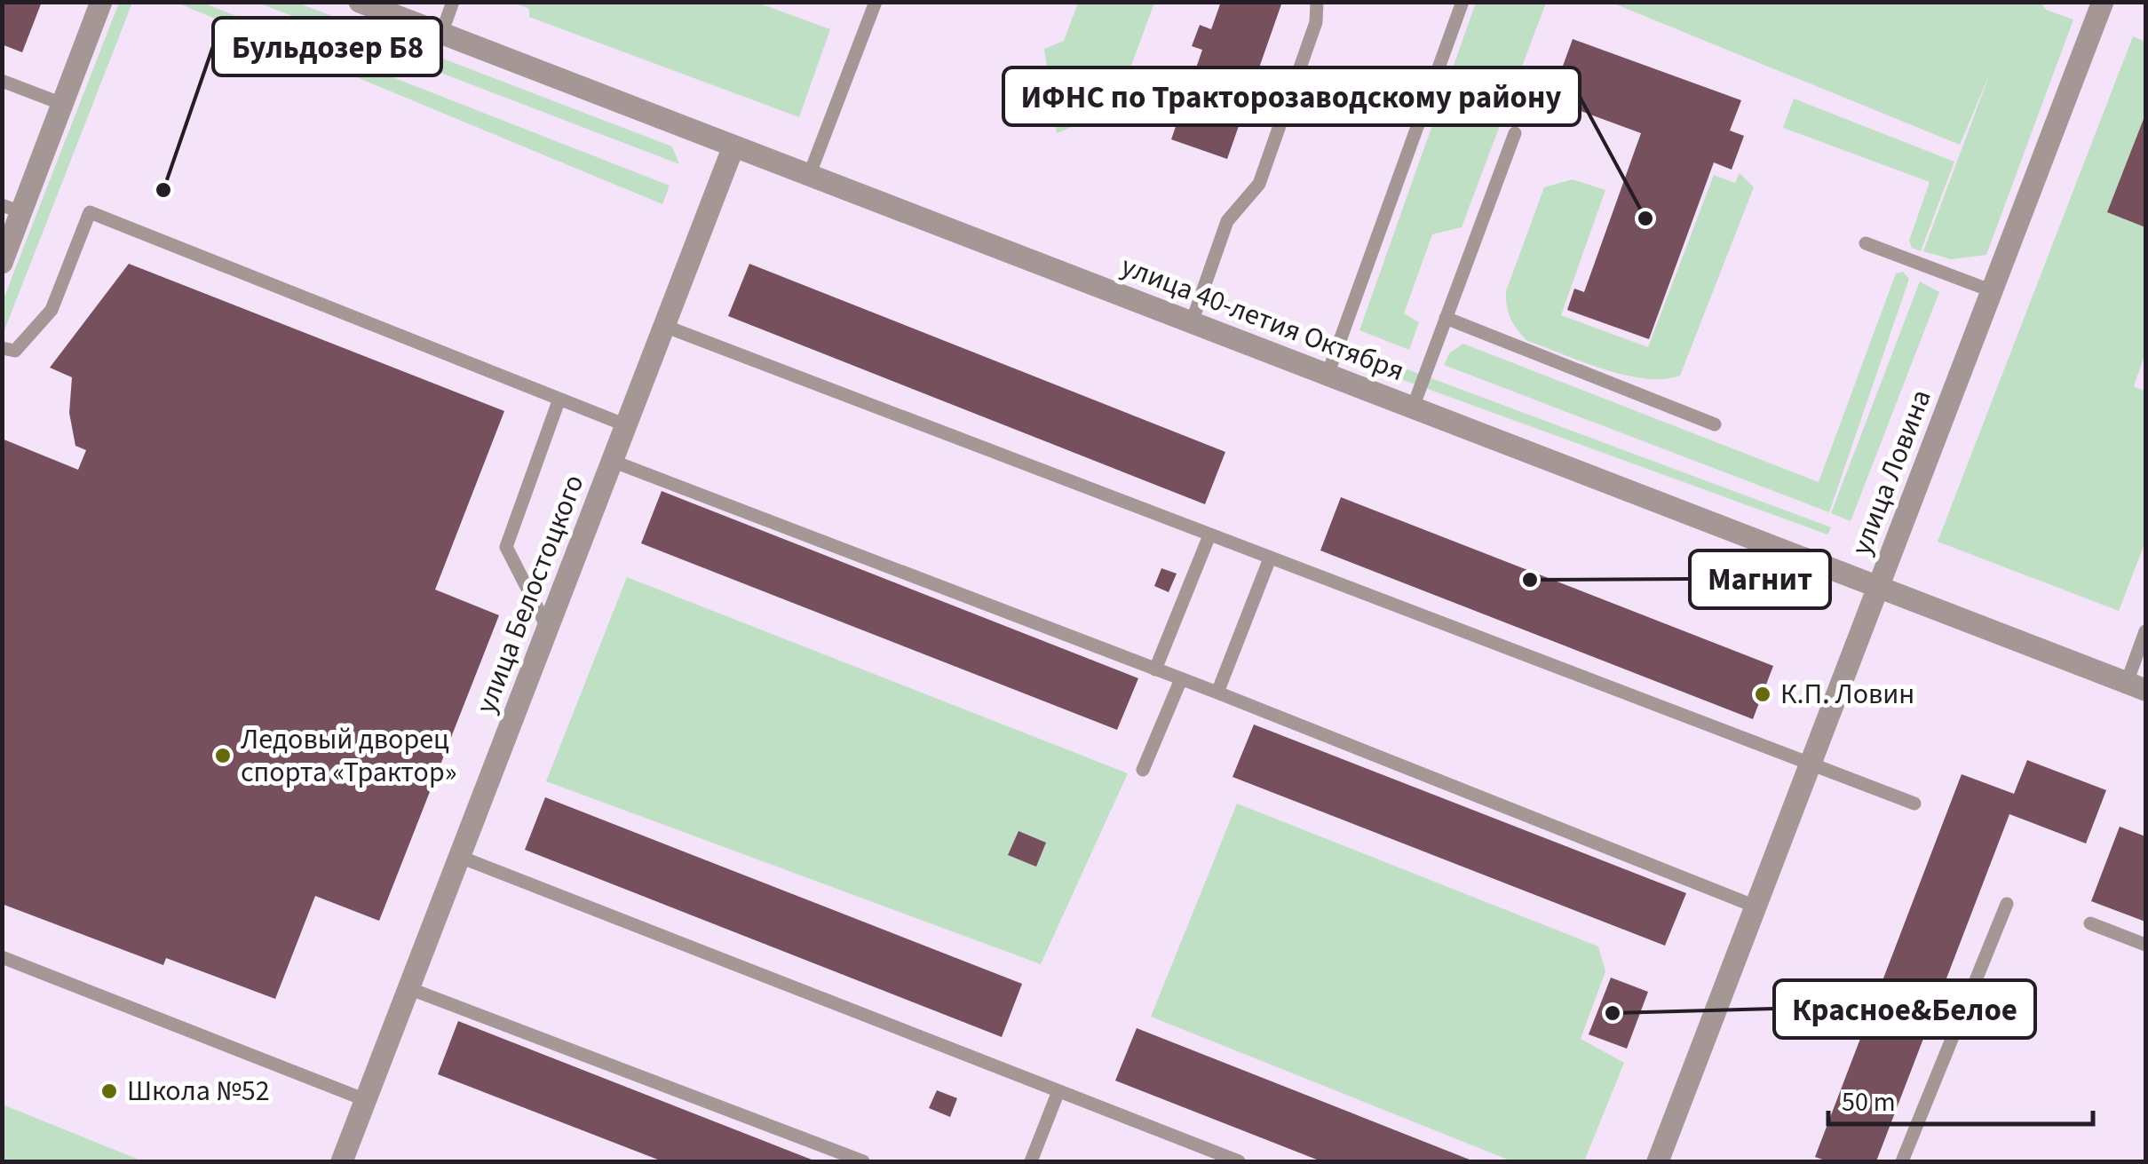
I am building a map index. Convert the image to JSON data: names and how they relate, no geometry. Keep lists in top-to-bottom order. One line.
{"streets":{"street":["улица 40-летия Октября","улица Ловина","улица Белостоцкого"]},"crossings":[["улица 40-летия Октября","улица Ловина"],["улица 40-летия Октября","улица Белостоцкого"]],"places":["Бульдозер Б8","ИФНС по Тракторозаводскому району","Магнит","К.П. Ловин","Ледовый дворец спорта «Трактор»","Красное&Белое","Школа №52"],"scale_bar":"50 m"}
